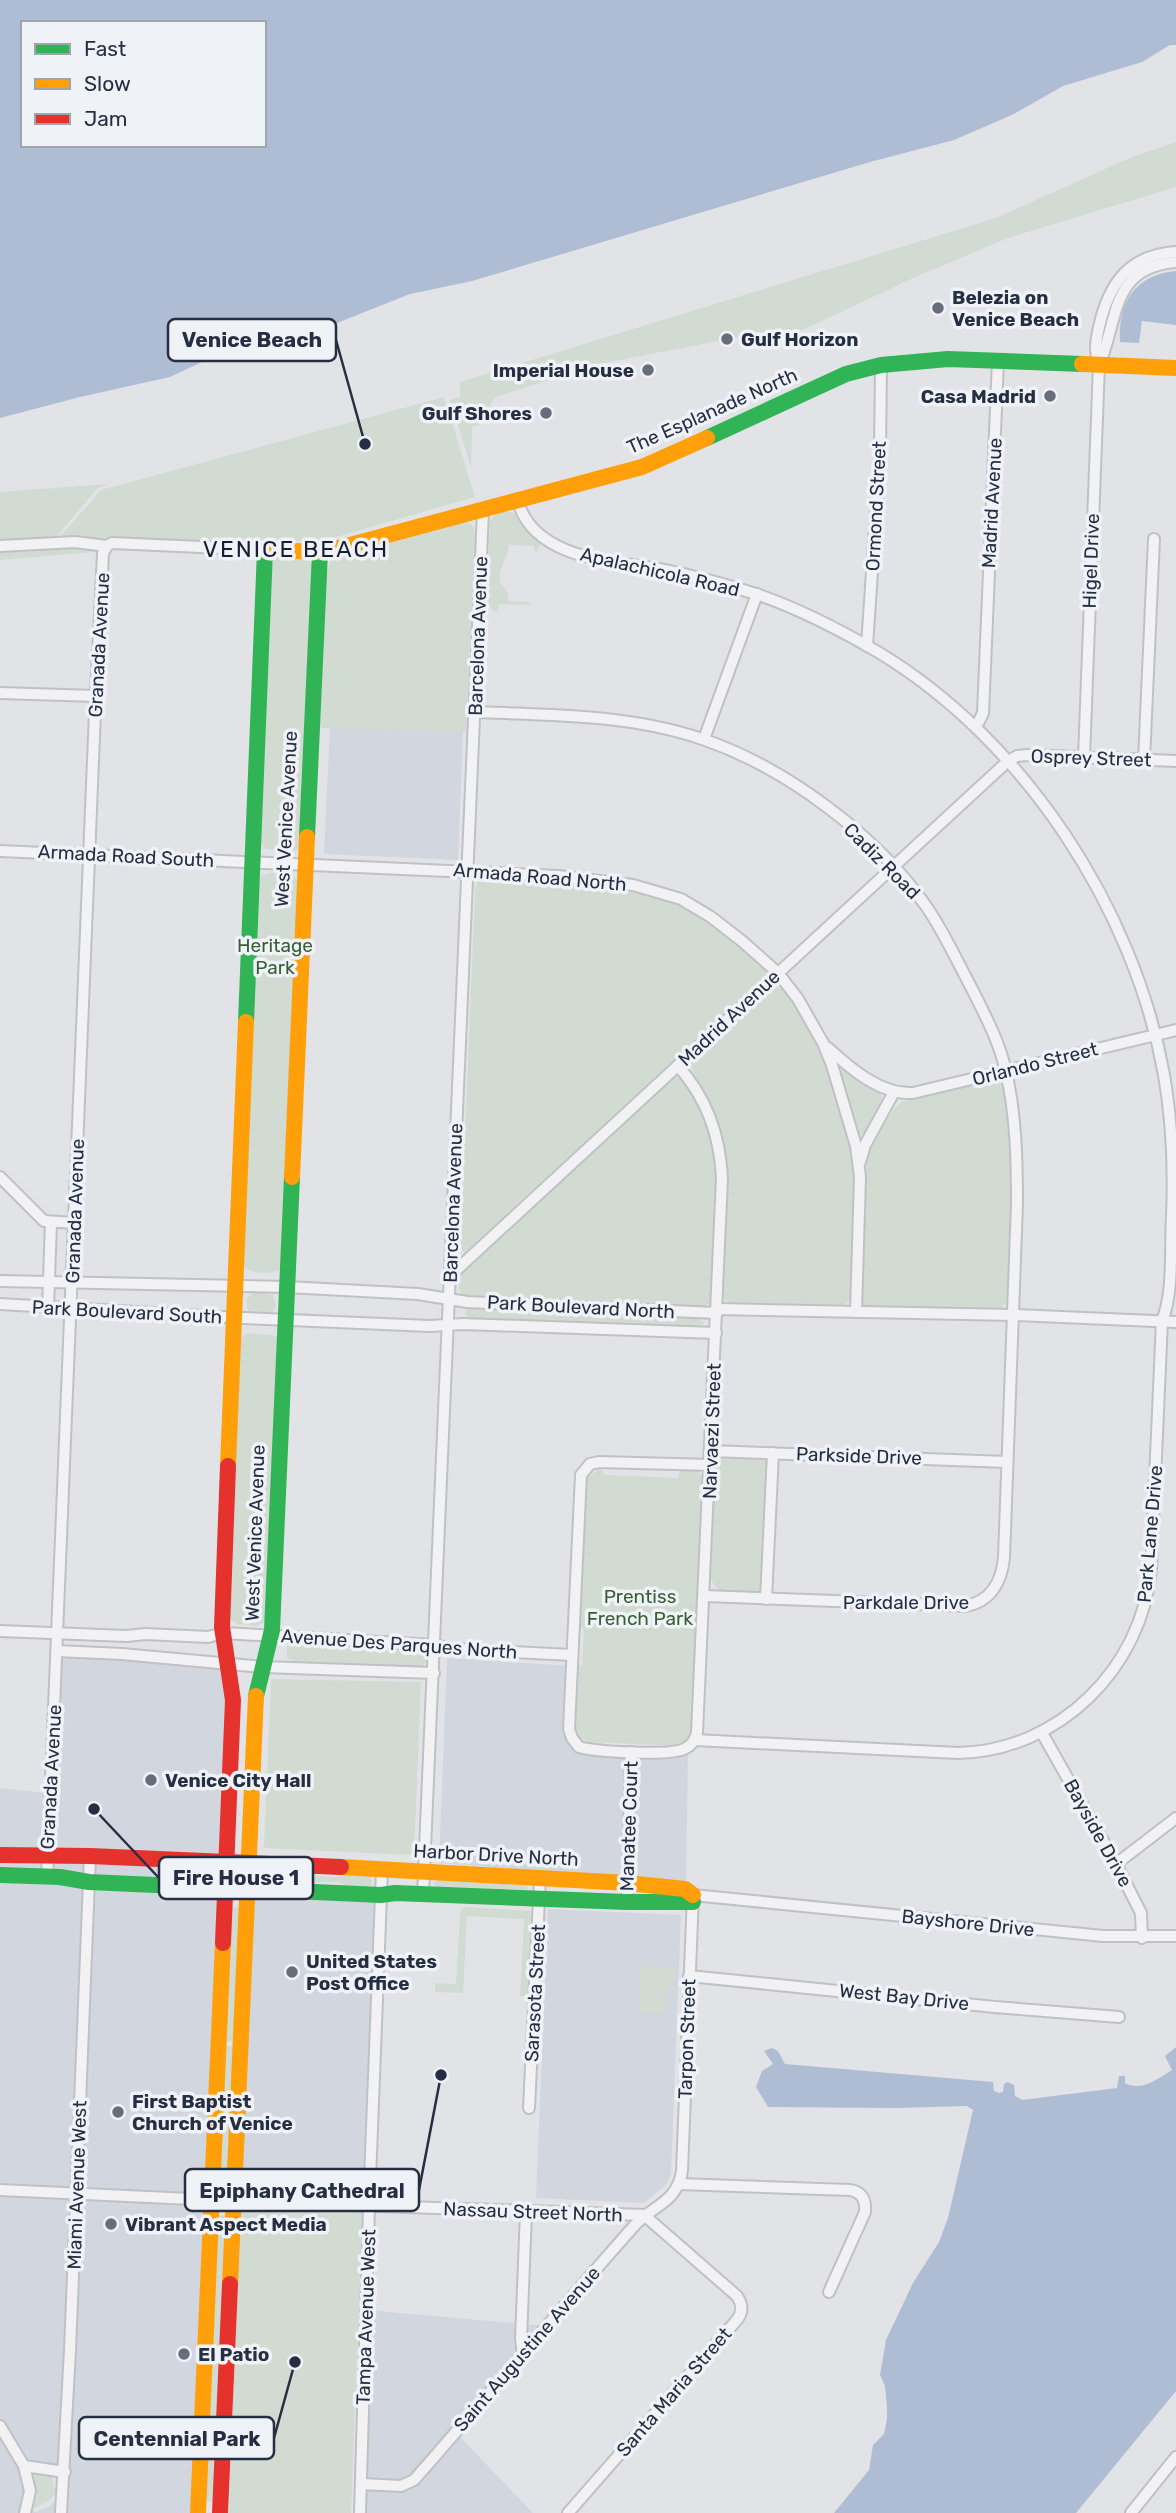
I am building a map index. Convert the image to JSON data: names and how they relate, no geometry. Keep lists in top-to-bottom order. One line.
{"streets":{"street":["The Esplanade North","Madrid Avenue","Ormond Street","Higel Drive","Apalachicola Road","Barcelona Avenue","Granada Avenue","Osprey Street","West Venice Avenue","Armada Road South","Cadiz Road","Armada Road North","Orlando Street","Park Boulevard North","Park Boulevard South","Narvaezi Street","Parkside Drive","Park Lane Drive","Parkdale Drive","Avenue Des Parques North","Manatee Court","Bayside Drive","Harbor Drive North","Bayshore Drive","Sarasota Street","West Bay Drive","Tarpon Street","Miami Avenue West","Nassau Street North","Tampa Avenue West","Saint Augustine Avenue","Santa Maria Street"]},"crossings":[["The Esplanade North","Madrid Avenue"],["The Esplanade North","Ormond Street"],["The Esplanade North","Higel Drive"],["The Esplanade North","Apalachicola Road"],["The Esplanade North","Barcelona Avenue"],["The Esplanade North","West Venice Avenue"],["Madrid Avenue","Apalachicola Road"],["Madrid Avenue","Barcelona Avenue"],["Madrid Avenue","Osprey Street"],["Madrid Avenue","Cadiz Road"],["Madrid Avenue","Armada Road North"],["Madrid Avenue","Narvaezi Street"],["Ormond Street","Apalachicola Road"],["Higel Drive","Osprey Street"],["Apalachicola Road","Osprey Street"],["Apalachicola Road","Orlando Street"],["Apalachicola Road","Park Boulevard North"],["Apalachicola Road","Park Lane Drive"],["Barcelona Avenue","Cadiz Road"],["Barcelona Avenue","Armada Road North"],["Barcelona Avenue","Park Boulevard North"],["Barcelona Avenue","Avenue Des Parques North"],["Barcelona Avenue","Harbor Drive North"],["Granada Avenue","Armada Road South"],["Granada Avenue","Park Boulevard South"],["Granada Avenue","Avenue Des Parques North"],["Granada Avenue","Harbor Drive North"],["West Venice Avenue","Armada Road South"],["West Venice Avenue","Armada Road North"],["West Venice Avenue","Park Boulevard North"],["West Venice Avenue","Park Boulevard South"],["West Venice Avenue","Avenue Des Parques North"],["West Venice Avenue","Harbor Drive North"],["West Venice Avenue","Nassau Street North"],["Armada Road South","Armada Road North"],["Cadiz Road","Orlando Street"],["Cadiz Road","Park Boulevard North"],["Cadiz Road","Parkdale Drive"],["Armada Road North","Park Boulevard North"],["Park Boulevard North","Park Boulevard South"],["Park Boulevard North","Narvaezi Street"],["Park Boulevard North","Park Lane Drive"],["Park Boulevard North","Parkdale Drive"],["Narvaezi Street","Parkside Drive"],["Narvaezi Street","Park Lane Drive"],["Narvaezi Street","Parkdale Drive"],["Narvaezi Street","Manatee Court"],["Parkside Drive","Parkdale Drive"],["Park Lane Drive","Bayside Drive"],["Avenue Des Parques North","Manatee Court"],["Manatee Court","Harbor Drive North"],["Bayside Drive","Bayshore Drive"],["Harbor Drive North","Bayshore Drive"],["Harbor Drive North","Sarasota Street"],["Harbor Drive North","Tarpon Street"],["Harbor Drive North","Miami Avenue West"],["Harbor Drive North","Tampa Avenue West"],["West Bay Drive","Tarpon Street"],["Tarpon Street","Saint Augustine Avenue"],["Miami Avenue West","Nassau Street North"],["Nassau Street North","Tampa Avenue West"],["Nassau Street North","Saint Augustine Avenue"],["Nassau Street North","Santa Maria Street"],["Tampa Avenue West","Saint Augustine Avenue"],["Saint Augustine Avenue","Santa Maria Street"]],"districts":["VENICE BEACH"],"parks":["Heritage Park","Prentiss French Park"],"places":["Belezia on Venice Beach","Gulf Horizon","Imperial House","Casa Madrid","Gulf Shores","Venice Beach","Venice City Hall","Fire House 1","United States Post Office","Epiphany Cathedral","First Baptist Church of Venice","Vibrant Aspect Media","El Patio","Centennial Park"],"legend":["Fast","Slow","Jam"]}
